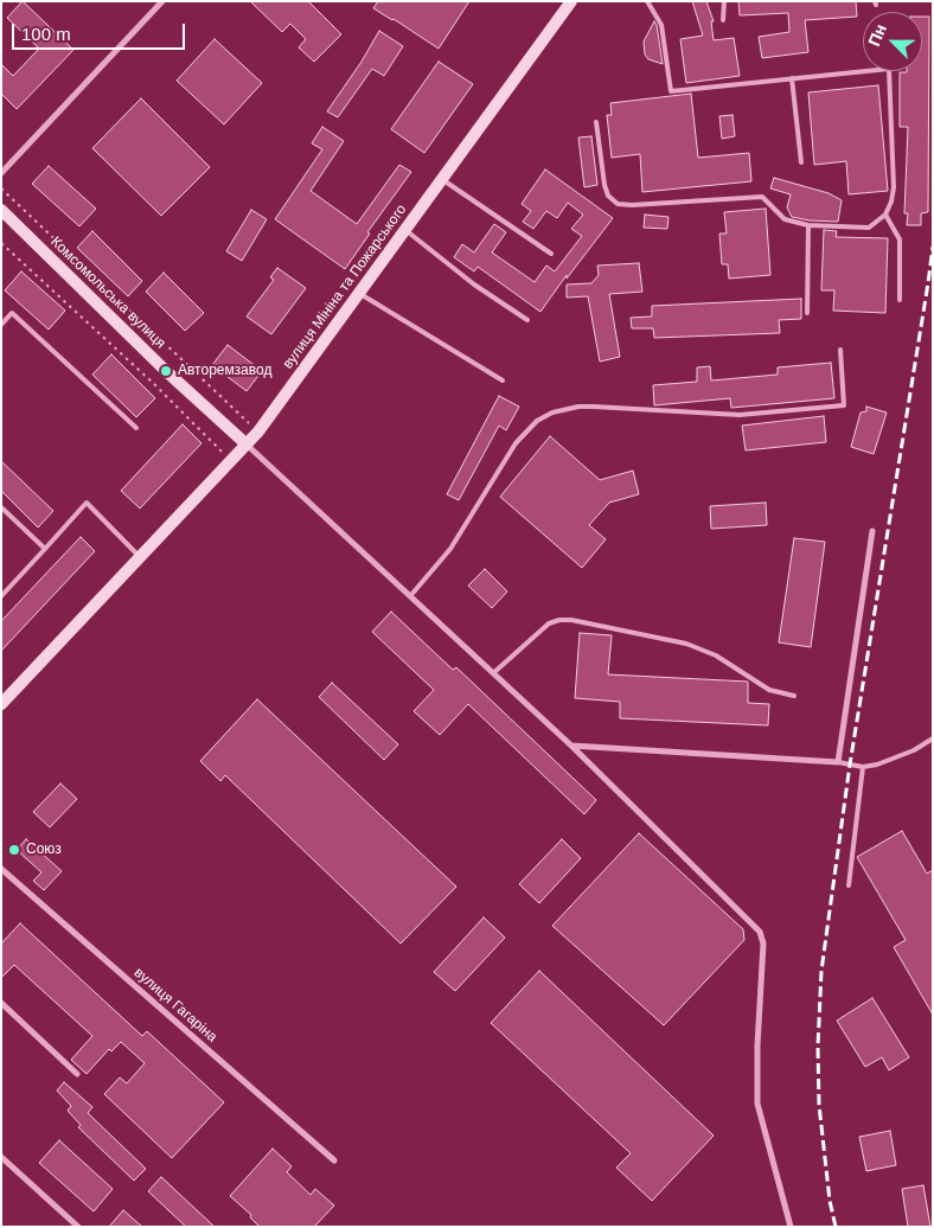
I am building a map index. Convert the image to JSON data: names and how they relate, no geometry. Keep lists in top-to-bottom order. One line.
{"streets":{"street":["вулиця Мініна та Пожарського","Комсомольська вулиця","вулиця Гагаріна"]},"crossings":[["вулиця Мініна та Пожарського","Комсомольська вулиця"]],"places":["Авторемзавод","Союз"],"scale_bar":"100 m","north":"top left"}
